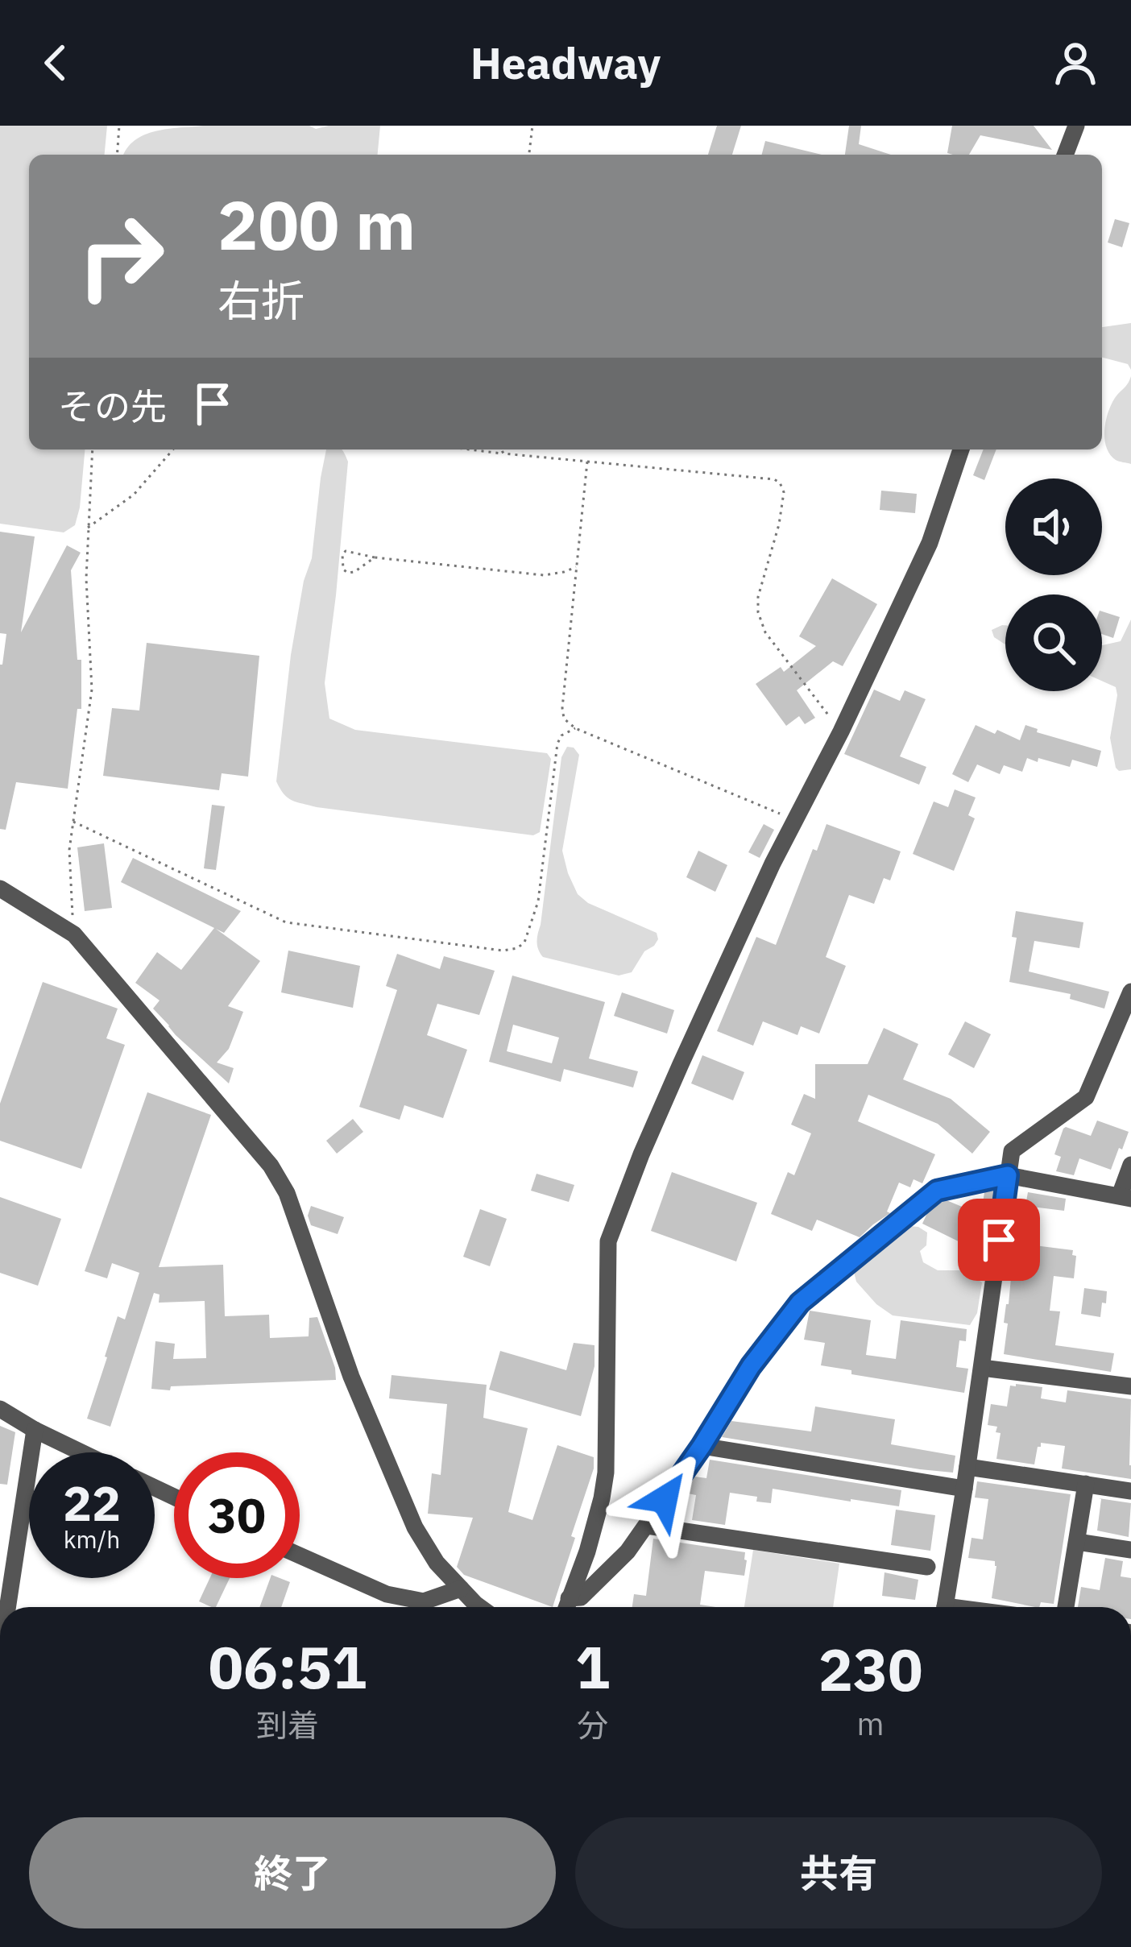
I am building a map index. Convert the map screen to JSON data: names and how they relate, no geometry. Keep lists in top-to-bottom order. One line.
{"page":{"header":"Headway","turn":["200 m","右折"],"then":"その先","speed":"22 km/h","limit":"30","eta":["06:51","到着","1","分","230","m"],"buttons":["終了","共有"]}}
